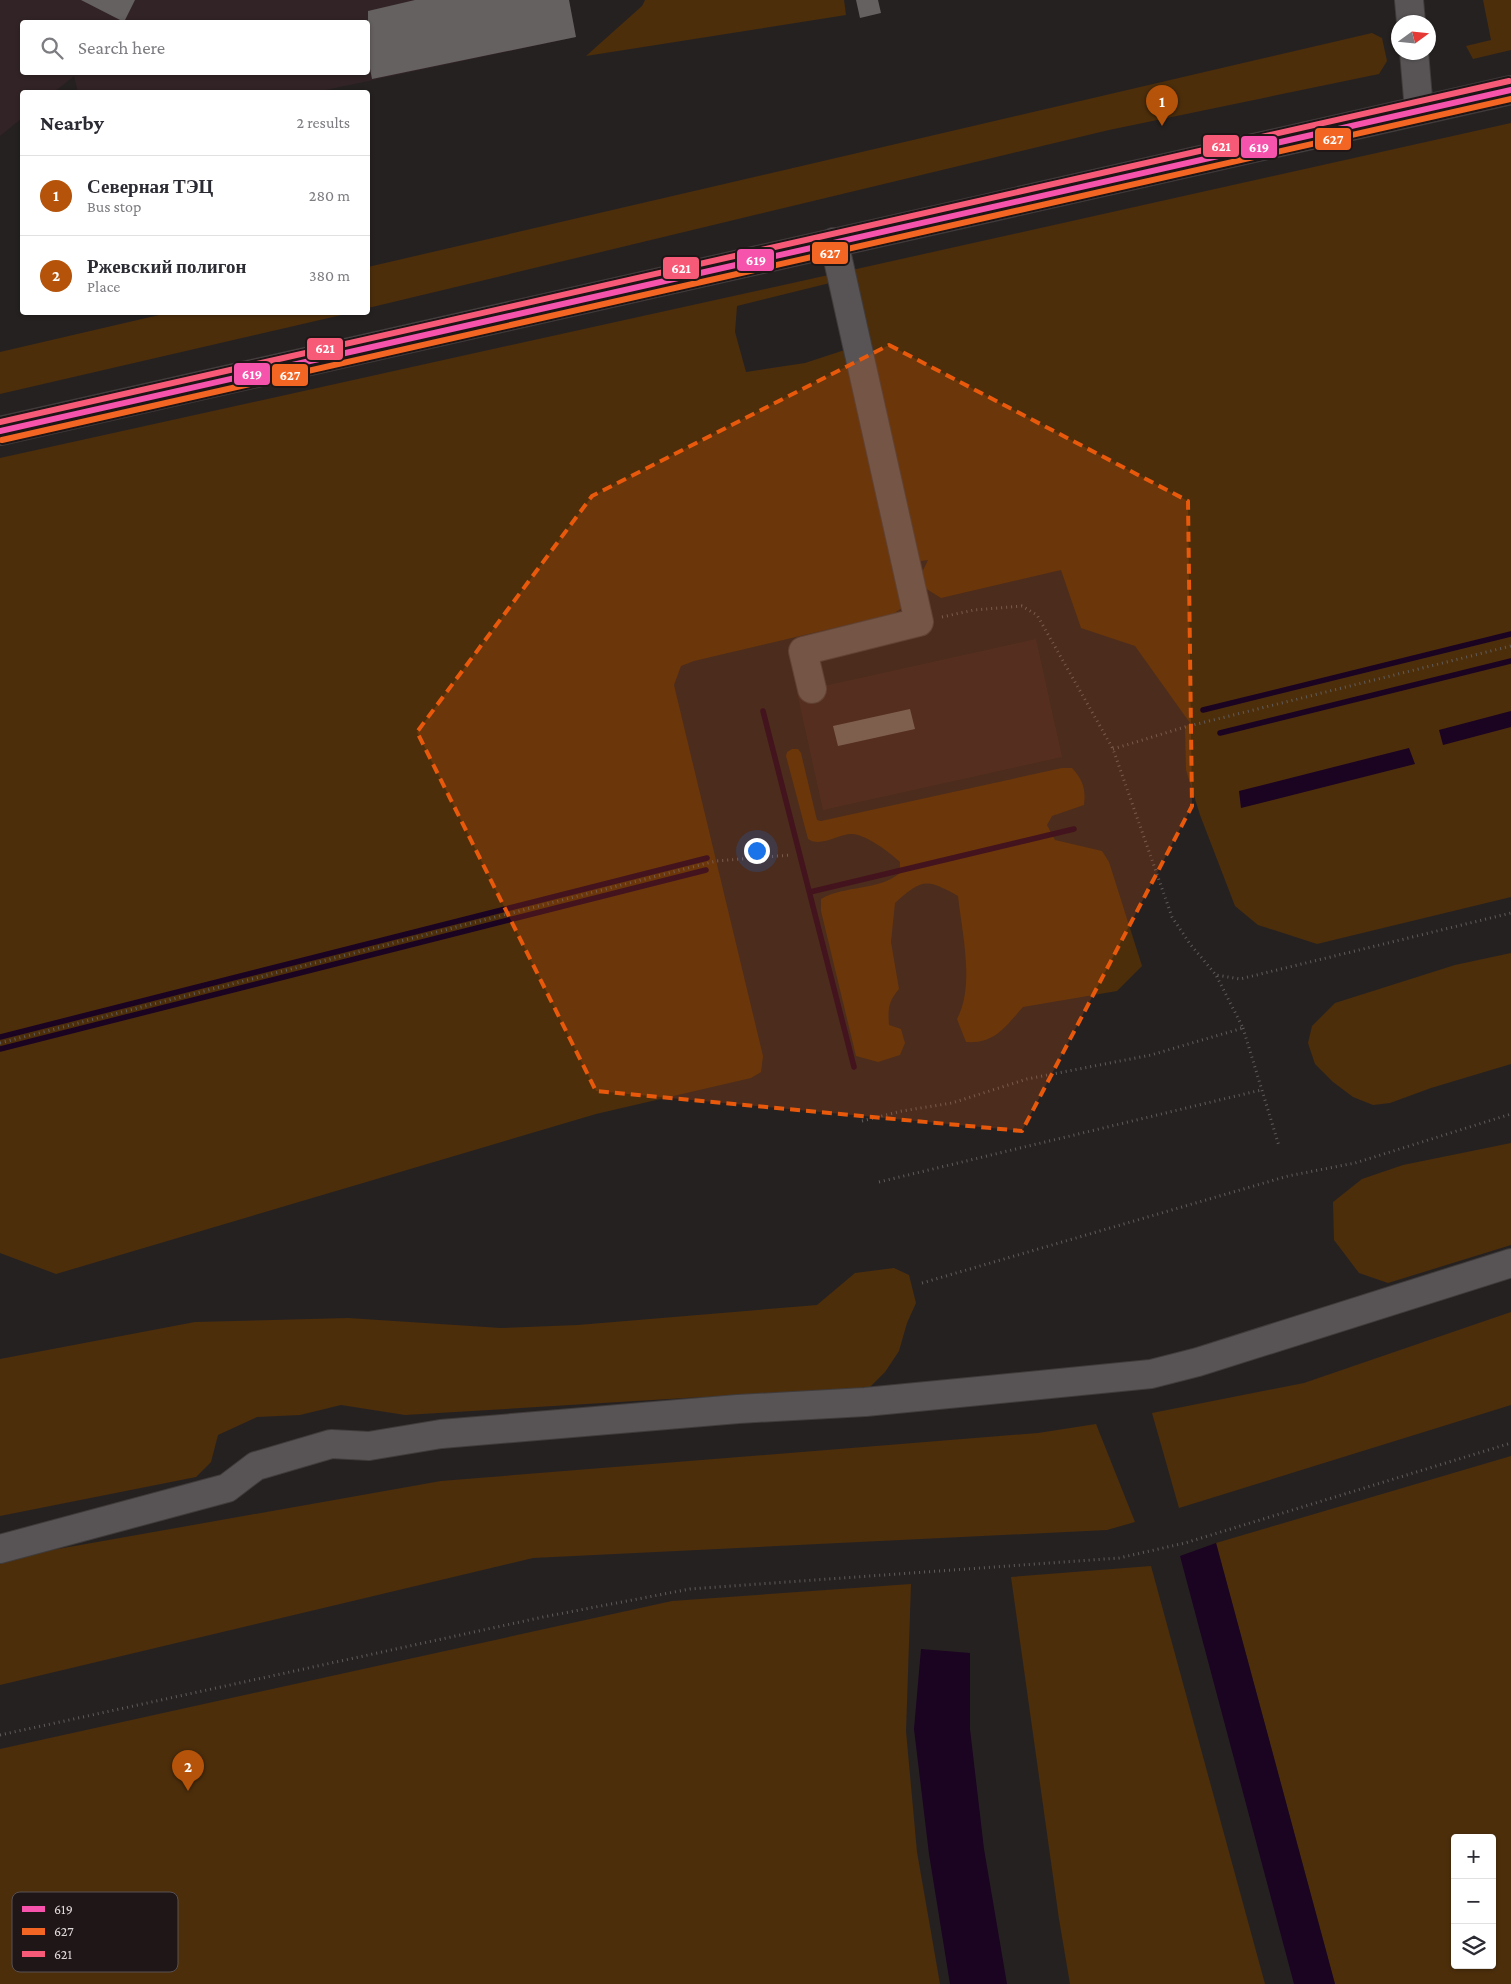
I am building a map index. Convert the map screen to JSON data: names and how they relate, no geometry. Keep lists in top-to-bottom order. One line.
{"lines":["transit line 621","transit line 619","transit line 627"],"legend":["619","627","621"],"north":"right","page":{"search":"Search here","pins":["1","2"],"heading":["Nearby","2 results"],"list":[{"mark":"1","name":"Северная ТЭЦ","note":"Bus stop","value":"280 m"},{"mark":"2","name":"Ржевский полигон","note":"Place","value":"380 m"}],"map_buttons":["+","−"]}}
